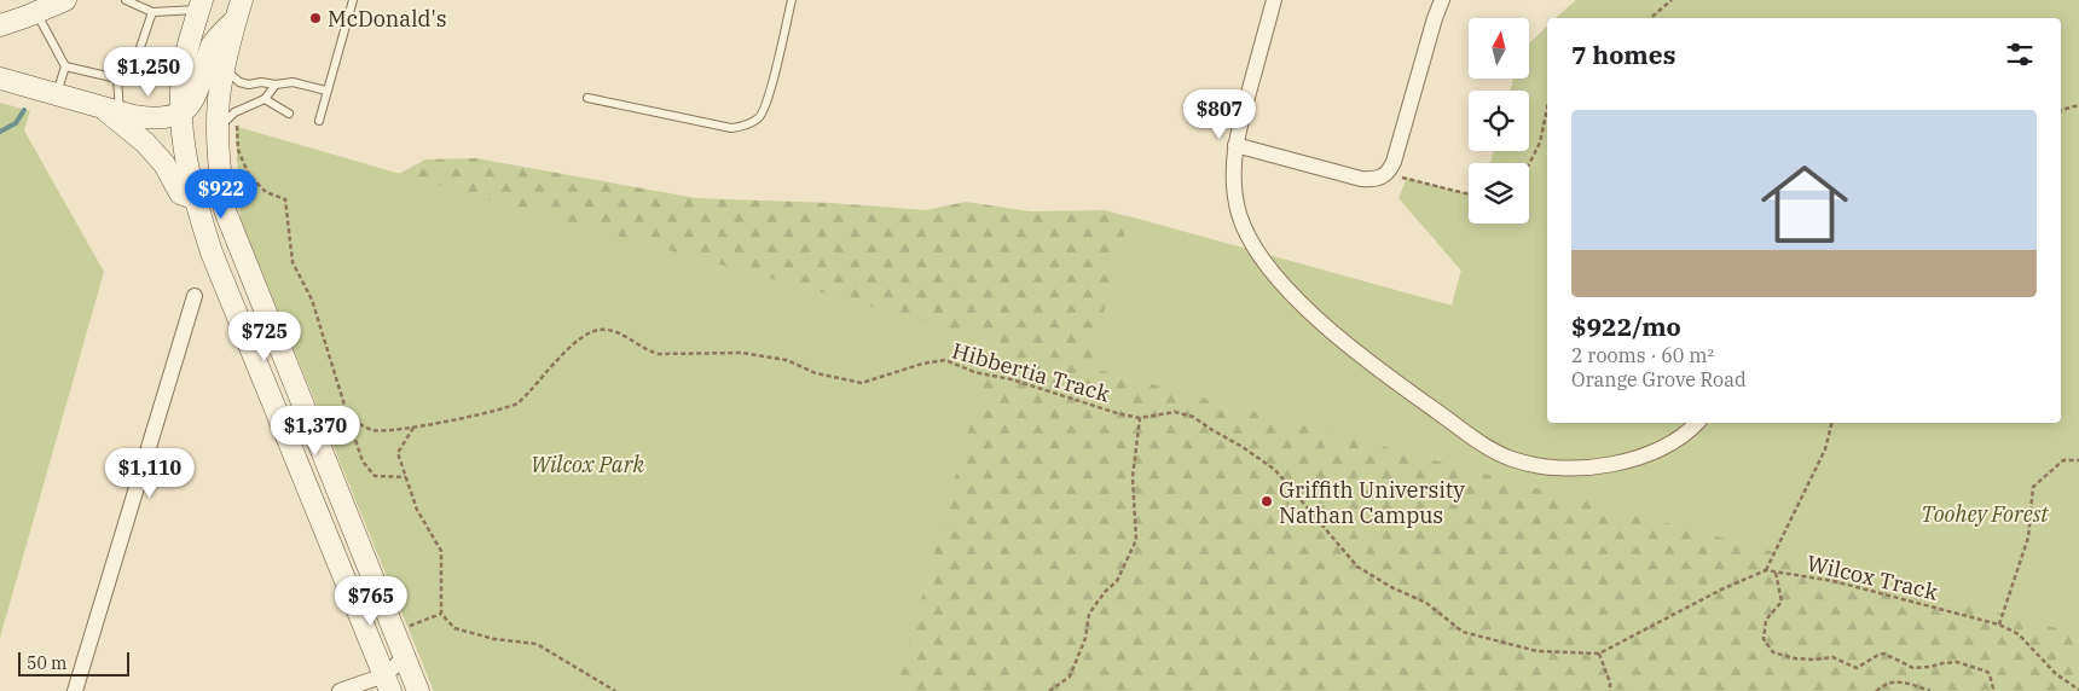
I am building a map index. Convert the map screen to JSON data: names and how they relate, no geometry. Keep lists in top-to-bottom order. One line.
{"streets":{"path":["Hibbertia Track","Wilcox Track"]},"parks":["Wilcox Park","Toohey Forest"],"places":["McDonald's","Griffith University Nathan Campus"],"scale_bar":"50 m","north":"top","page":{"heading":"7 homes","price":["$1,250","$807","$922","$725","$1,370","$1,110","$765"],"list":[{"name":"$922/mo","note":"2 rooms · 60 m² · Orange Grove Road"}],"scale":"50 m"}}
